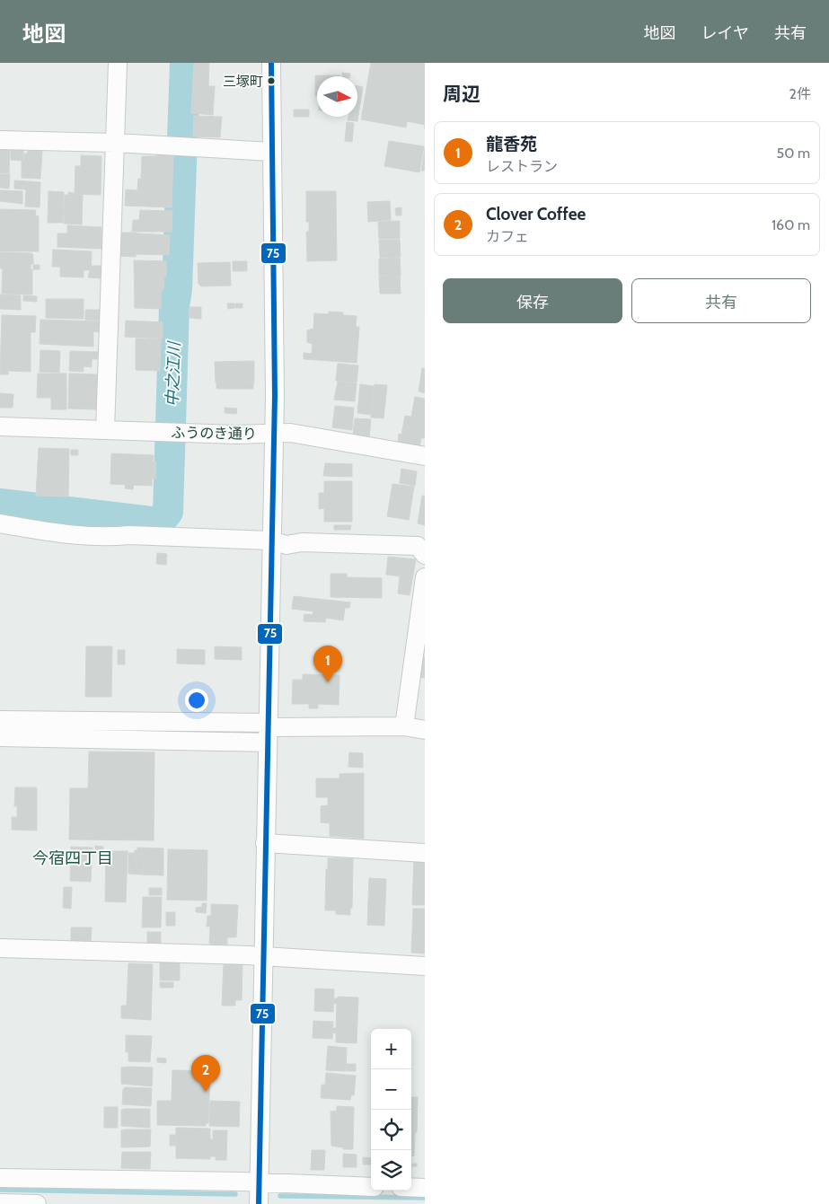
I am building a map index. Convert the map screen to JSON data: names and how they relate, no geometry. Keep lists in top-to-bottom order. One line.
{"streets":{"street":["ふうのき通り"]},"districts":["今宿四丁目"],"water":["中之江川"],"places":["三塚町"],"lines":["transit line 75"],"north":"right","page":{"header":"地図","nav":["地図","レイヤ","共有"],"heading":["周辺","2件"],"list":[{"mark":"1","name":"龍香苑","note":"レストラン","value":"50 m"},{"mark":"2","name":"Clover Coffee","note":"カフェ","value":"160 m"}],"buttons":["保存","共有"],"pins":["1","2"],"map_buttons":["+","−"]}}
